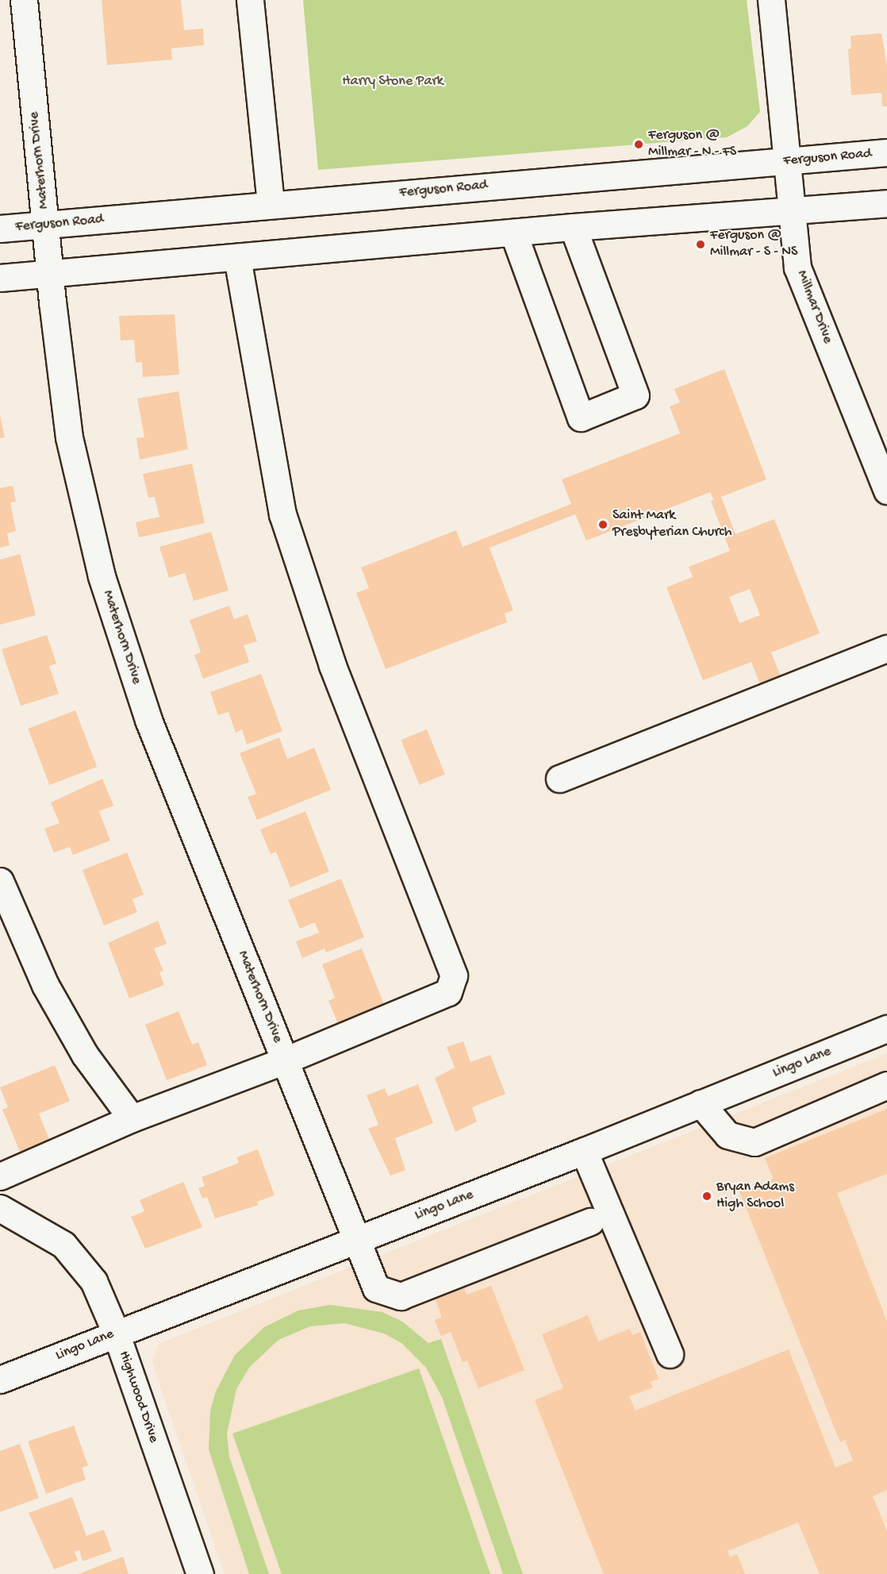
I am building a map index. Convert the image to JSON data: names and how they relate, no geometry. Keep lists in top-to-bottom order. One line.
{"streets":{"street":["Ferguson Road","Materhorn Drive","Millmar Drive","Lingo Lane","Highwood Drive"]},"crossings":[["Ferguson Road","Materhorn Drive"],["Ferguson Road","Millmar Drive"],["Materhorn Drive","Lingo Lane"],["Lingo Lane","Highwood Drive"]],"parks":["Harry Stone Park"],"places":["Ferguson @ Millmar - N - FS","Ferguson @ Millmar - S - NS","Saint Mark Presbyterian Church","Bryan Adams High School"]}
